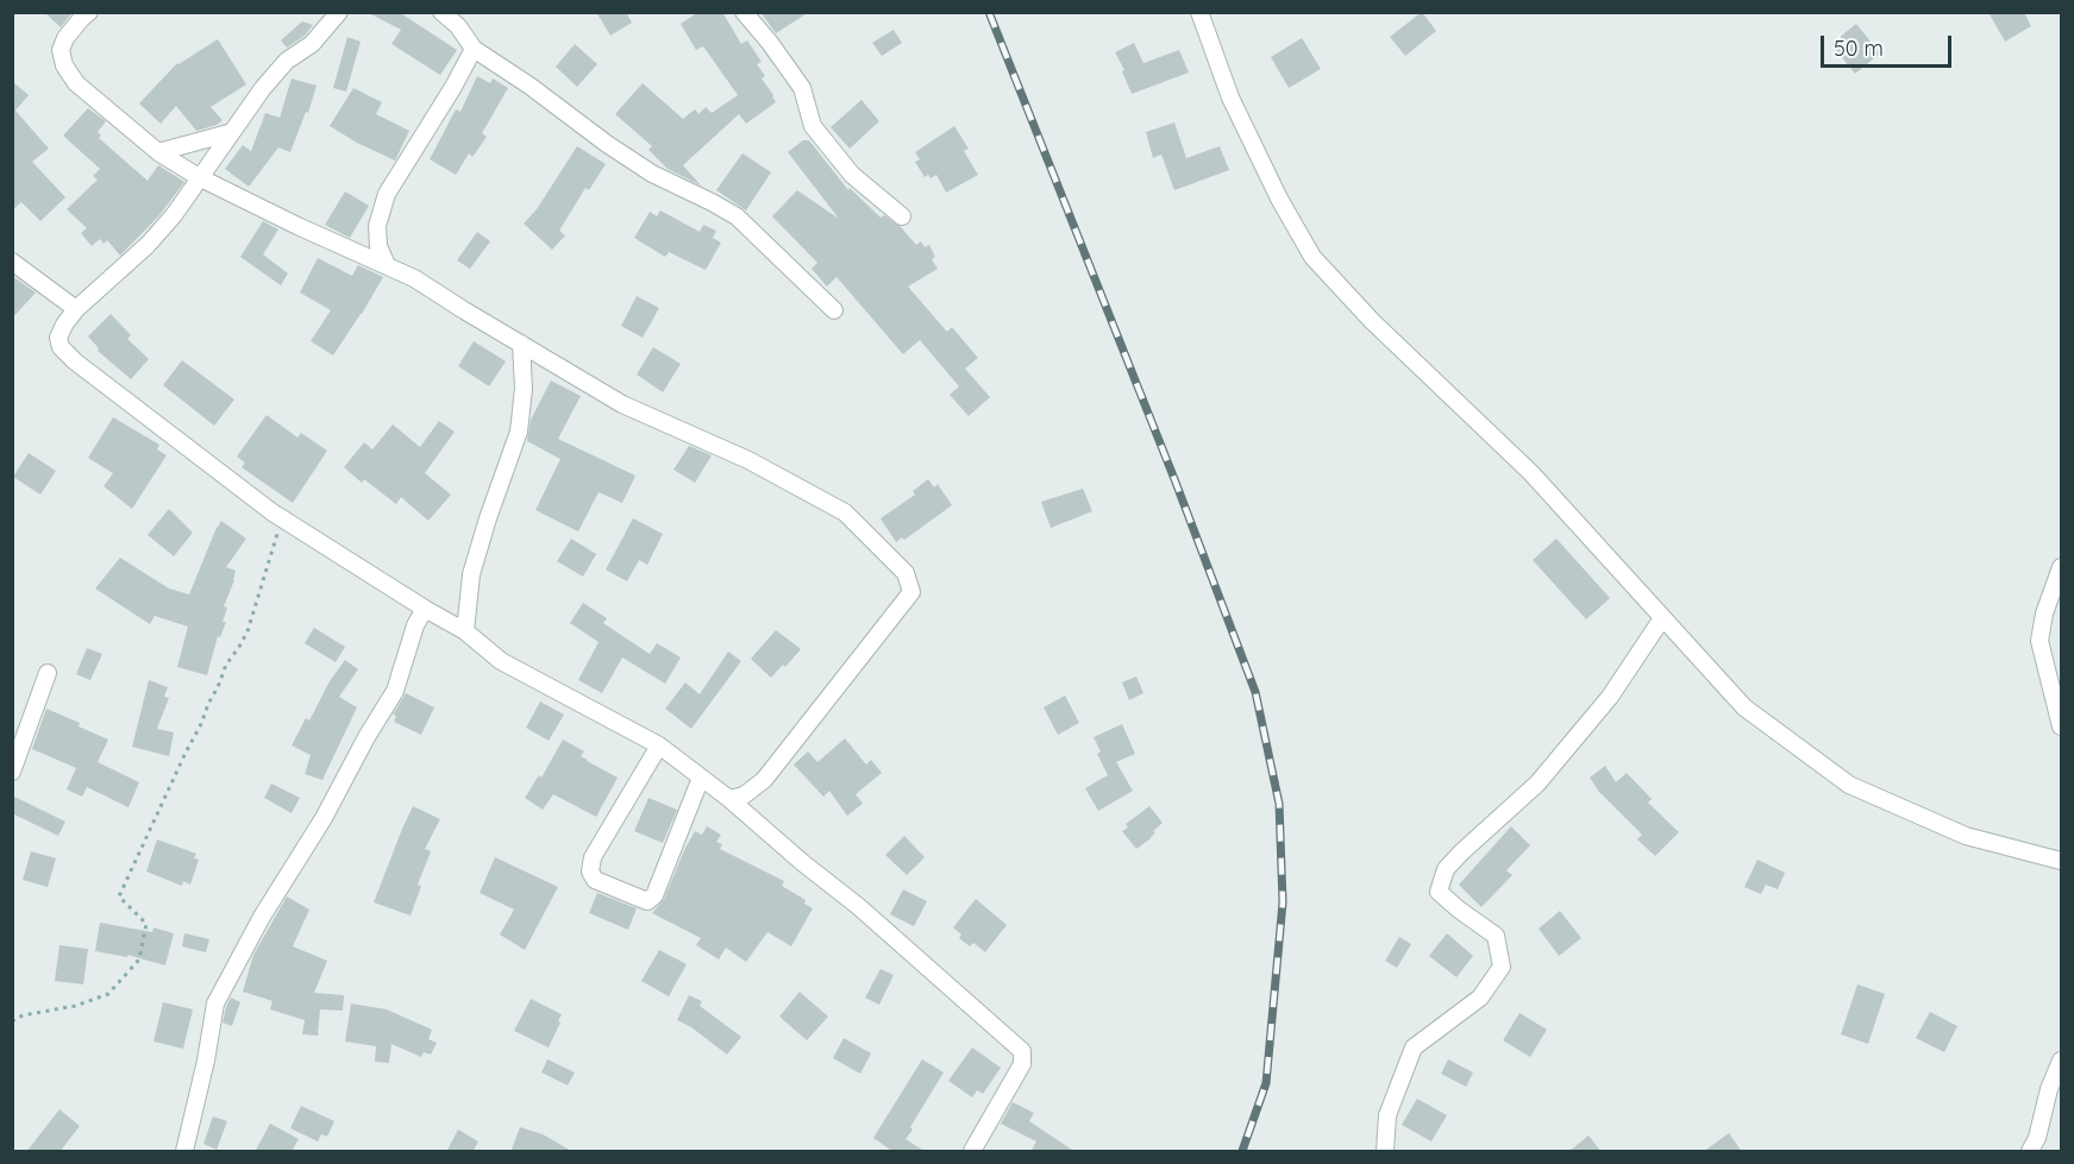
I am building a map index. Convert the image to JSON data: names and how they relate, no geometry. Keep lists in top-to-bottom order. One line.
{"scale_bar":"50 m"}
